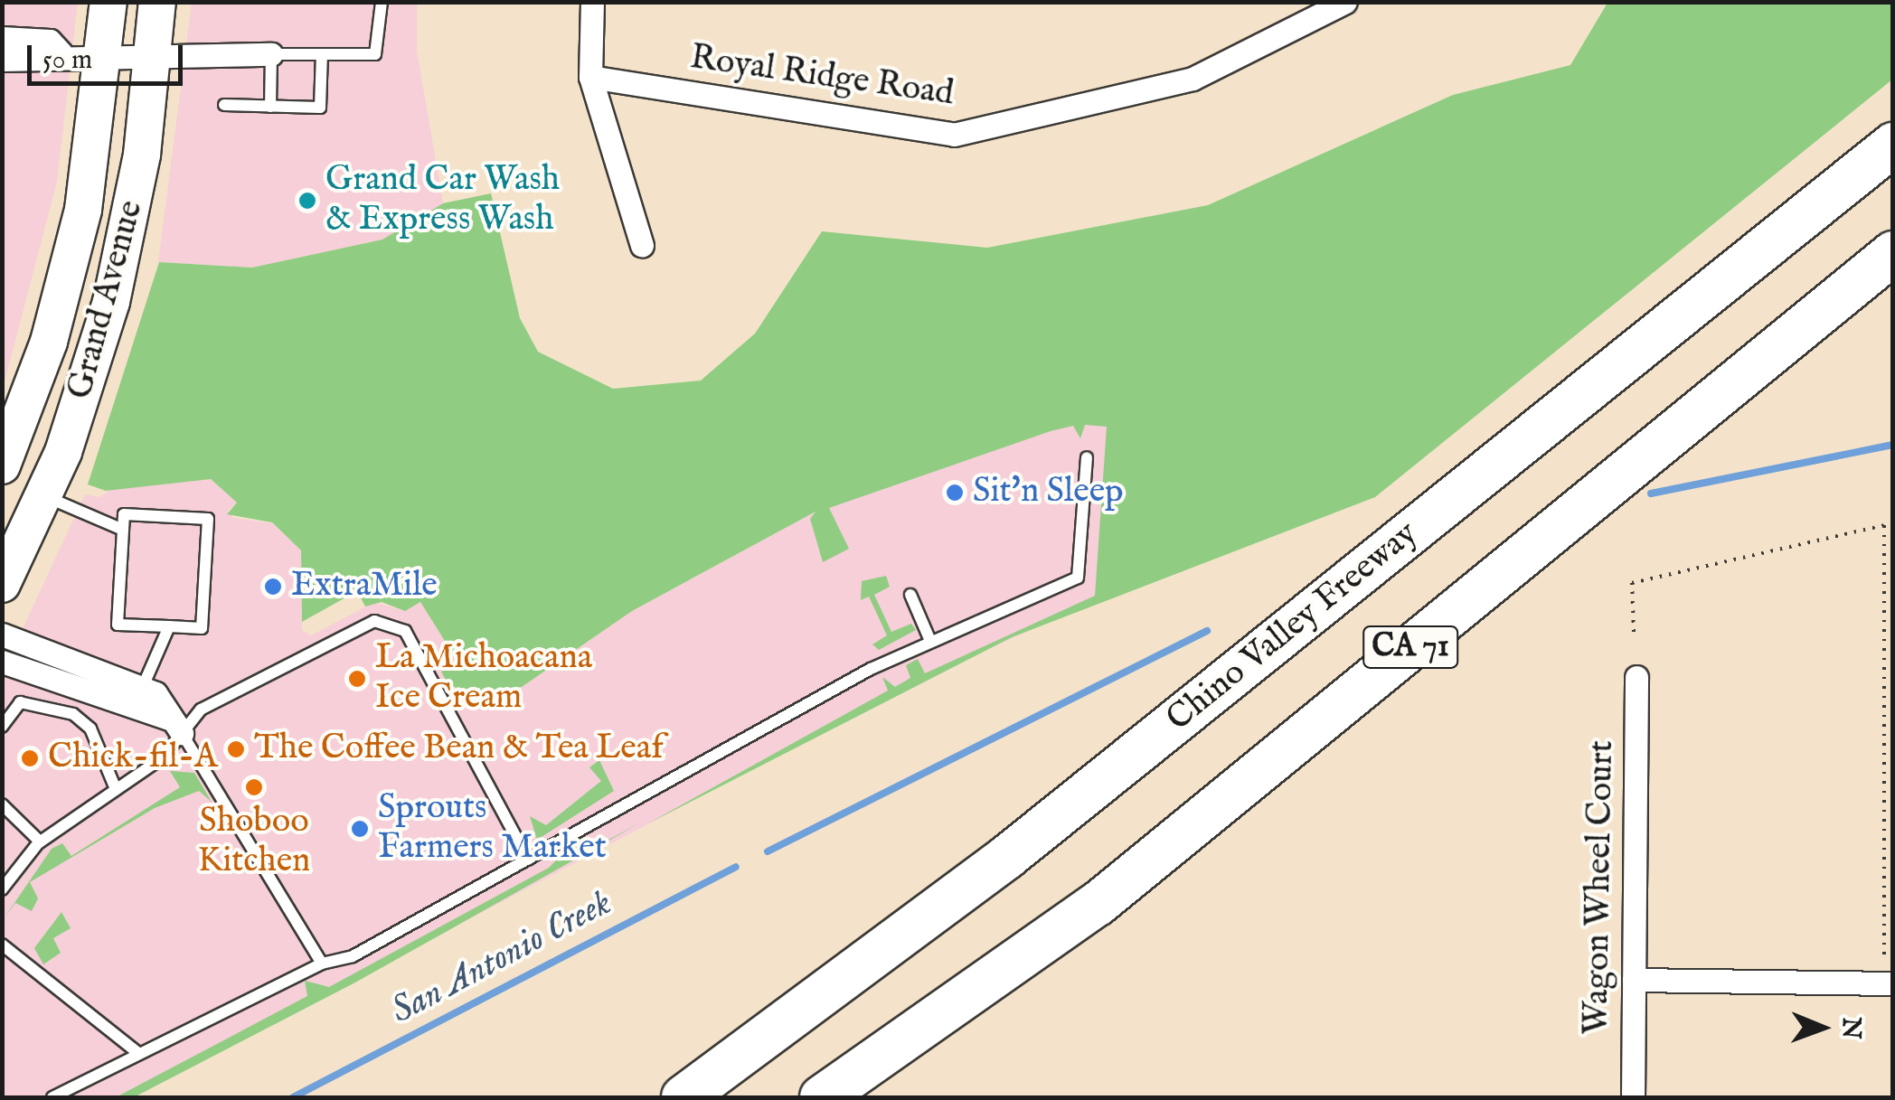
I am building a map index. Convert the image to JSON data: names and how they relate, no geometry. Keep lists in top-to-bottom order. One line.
{"streets":{"highway":["Chino Valley Freeway","CA 71"],"main road":["Grand Avenue"],"street":["Royal Ridge Road","Wagon Wheel Court"]},"water":["San Antonio Creek"],"places":["Grand Car Wash & Express Wash","Sit'n Sleep","ExtraMile","La Michoacana Ice Cream","The Coffee Bean & Tea Leaf","Chick-fil-A","Shoboo Kitchen","Sprouts Farmers Market"],"scale_bar":"50 m","north":"right"}
